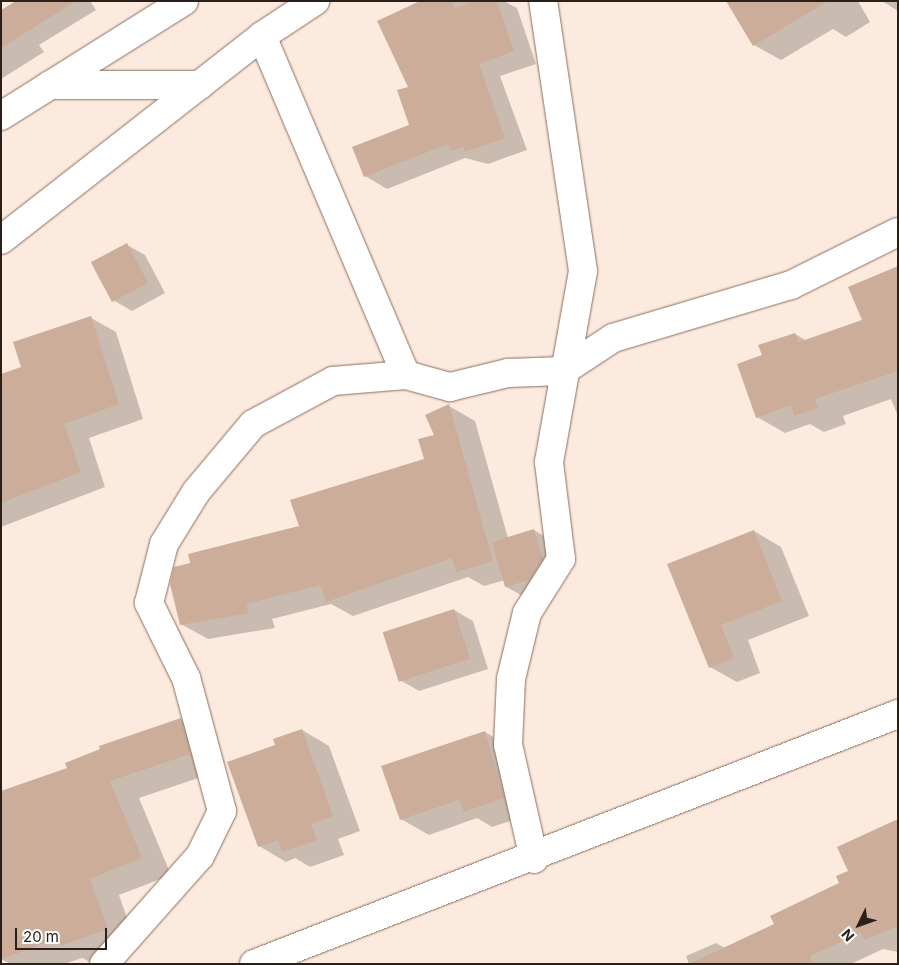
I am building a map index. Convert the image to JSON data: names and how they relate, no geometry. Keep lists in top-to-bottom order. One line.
{"scale_bar":"20 m","north":"bottom left"}
